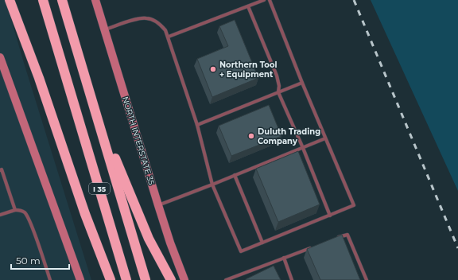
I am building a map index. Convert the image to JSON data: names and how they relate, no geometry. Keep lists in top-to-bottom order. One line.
{"streets":{"highway":["I 35"],"main road":["NORTH INTERSTATE 35"]},"places":["Northern Tool + Equipment","Duluth Trading Company"],"scale_bar":"50 m"}
